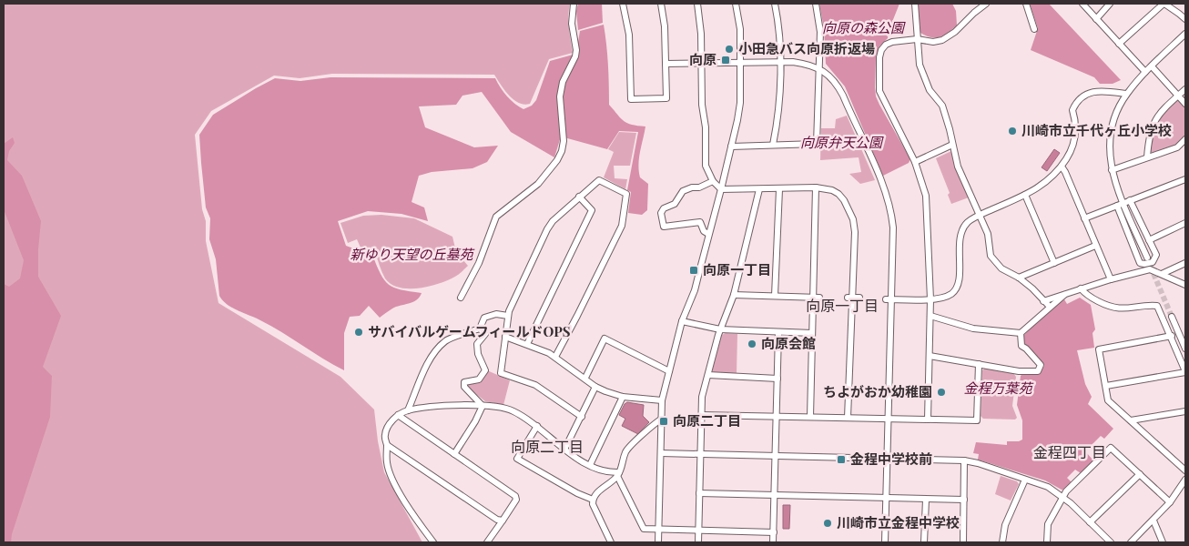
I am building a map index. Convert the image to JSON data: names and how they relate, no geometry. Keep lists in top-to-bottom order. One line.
{"districts":["向原一丁目","向原二丁目","金程四丁目"],"parks":["向原の森公園","向原弁天公園","新ゆり天望の丘墓苑","金程万葉苑"],"places":{"other":["小田急バス向原折返場","川崎市立千代ヶ丘小学校","サバイバルゲームフィールドOPS","向原会館","ちよがおか幼稚園","川崎市立金程中学校"],"transit":["向原","向原一丁目","向原二丁目","金程中学校前"]}}
